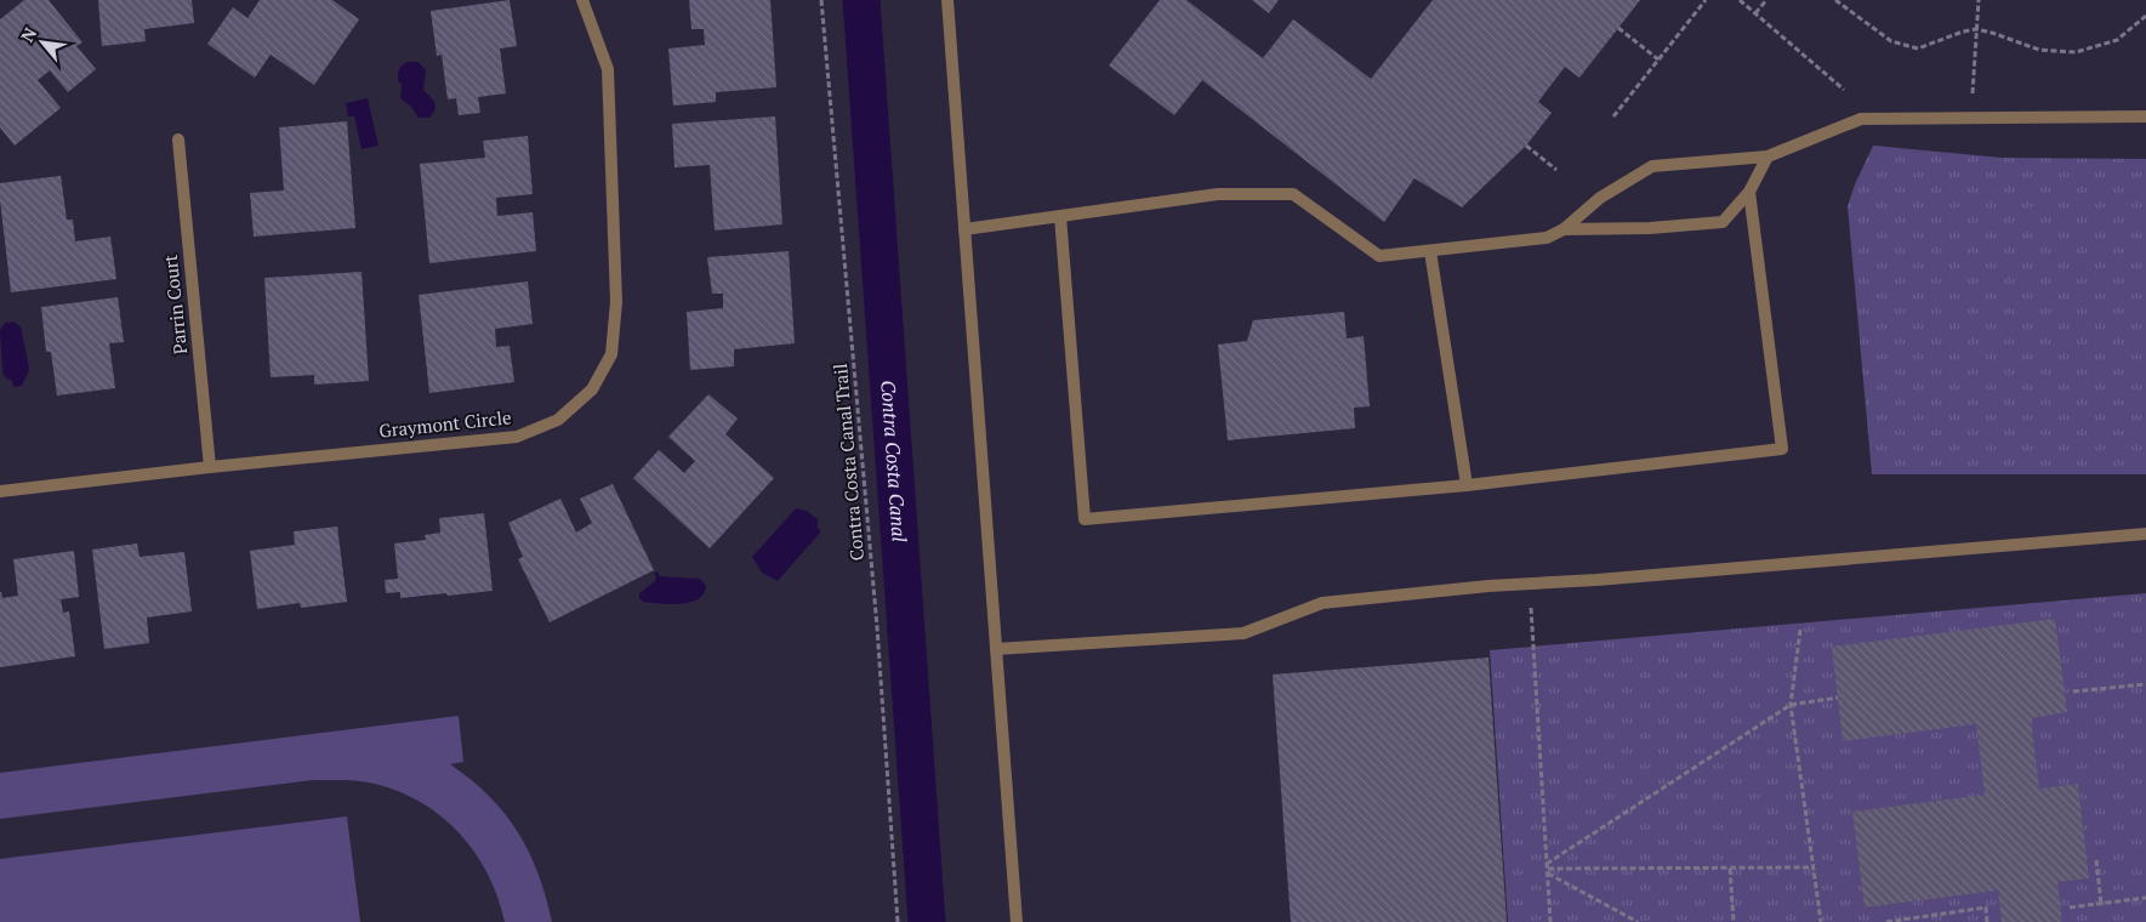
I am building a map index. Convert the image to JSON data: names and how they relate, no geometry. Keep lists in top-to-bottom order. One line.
{"streets":{"street":["Parrin Court","Graymont Circle"],"path":["Contra Costa Canal Trail"]},"crossings":[["Parrin Court","Graymont Circle"]],"water":["Contra Costa Canal"],"north":"top left"}
